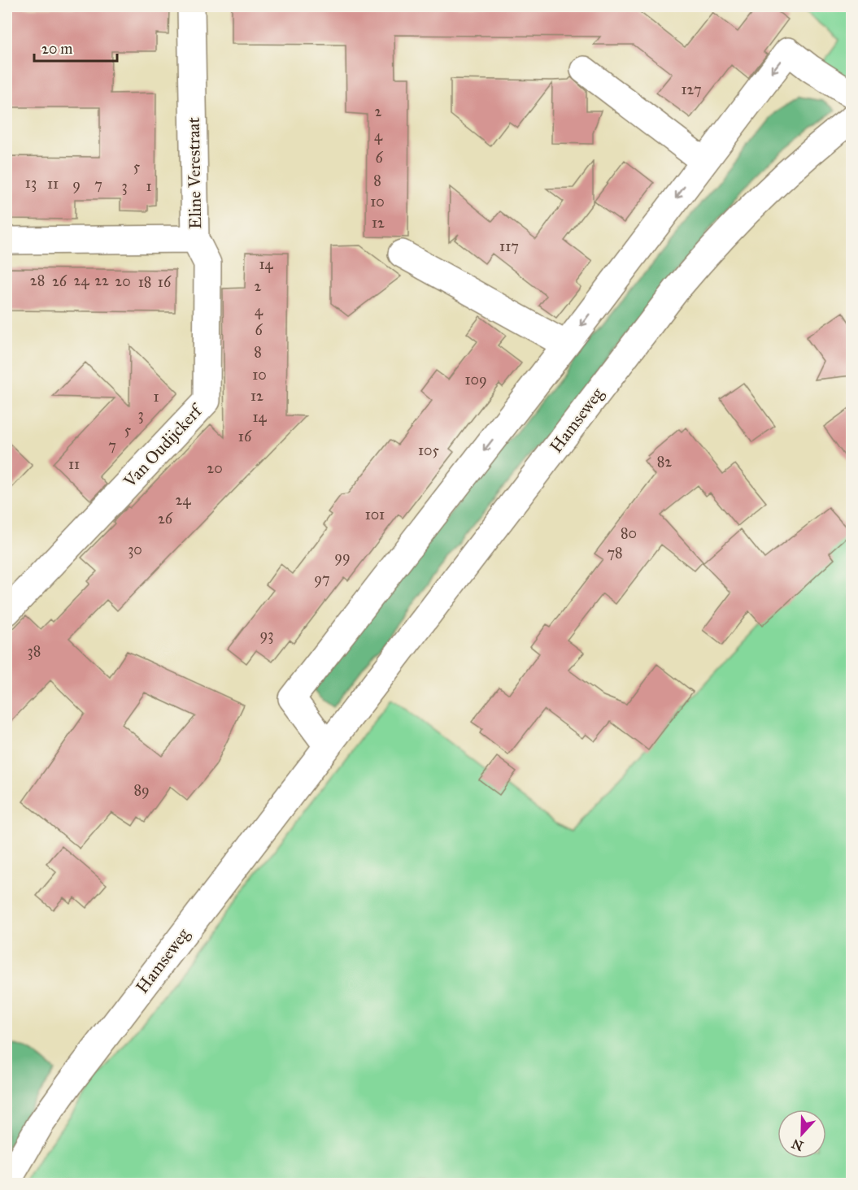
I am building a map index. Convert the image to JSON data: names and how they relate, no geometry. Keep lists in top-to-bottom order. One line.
{"streets":{"street":["Eline Verestraat","Hamseweg","Van Oudijckerf"]},"crossings":[["Eline Verestraat","Van Oudijckerf"]],"house_numbers":["127","2","4","6","5","8","13","11","9","7","3","1","10","12","117","14","28","24","22","26","20","18","16","2","4","6","8","10","109","12","1","3","14","5","16","7","105","82","11","20","24","101","26","80","30","78","99","97","93","38","89"],"scale_bar":"20 m","north":"bottom"}
